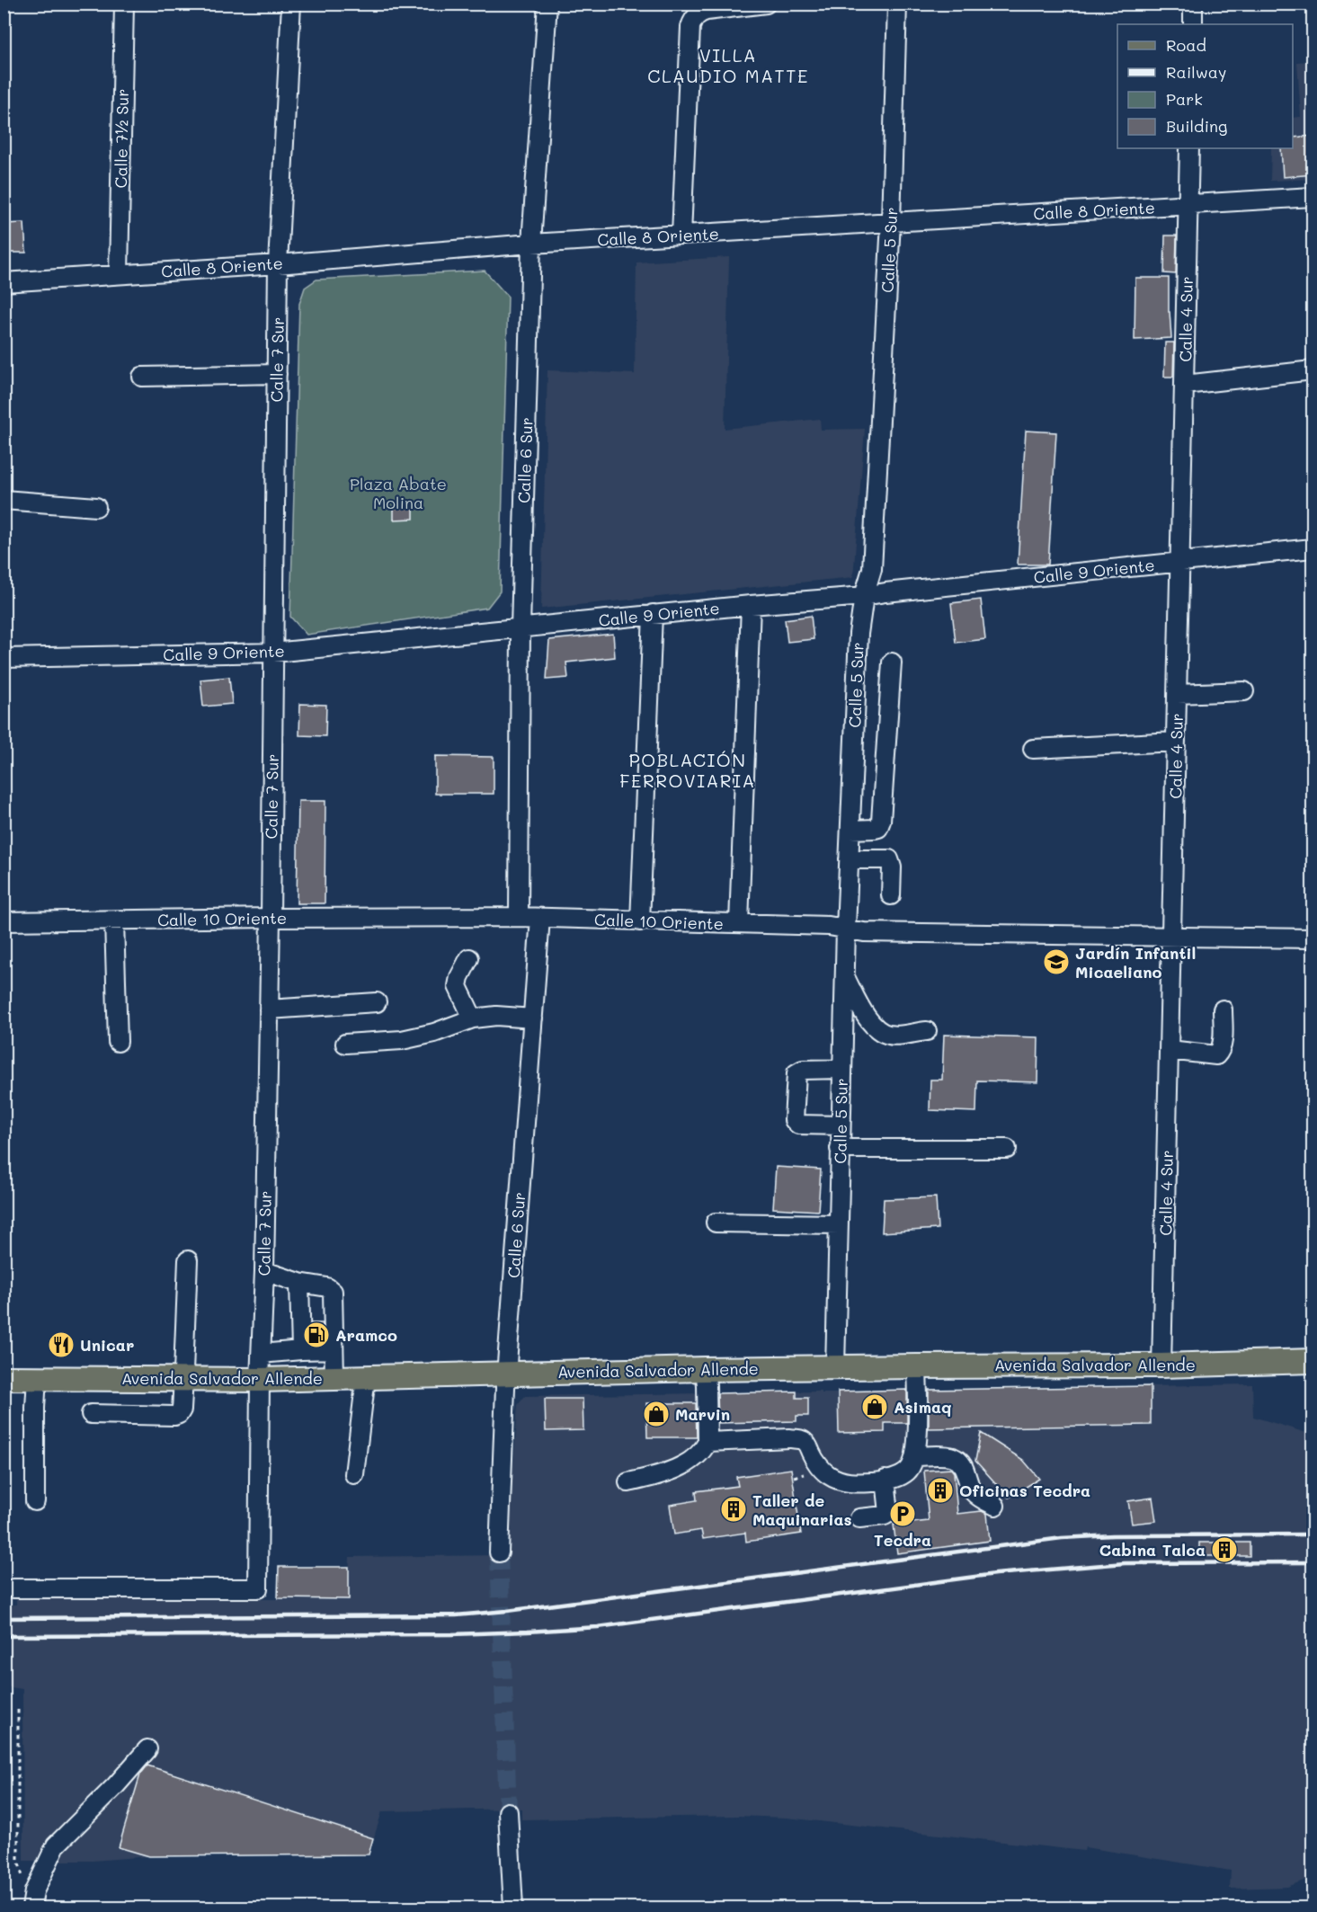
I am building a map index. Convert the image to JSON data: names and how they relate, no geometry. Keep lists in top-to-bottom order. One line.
{"streets":{"main road":["Avenida Salvador Allende"],"street":["Calle 7½ Sur","Calle 8 Oriente","Calle 5 Sur","Calle 4 Sur","Calle 7 Sur","Calle 6 Sur","Calle 9 Oriente","Calle 10 Oriente"]},"crossings":[["Calle 7½ Sur","Calle 8 Oriente"],["Calle 8 Oriente","Calle 5 Sur"],["Calle 8 Oriente","Calle 4 Sur"],["Calle 8 Oriente","Calle 7 Sur"],["Calle 8 Oriente","Calle 6 Sur"],["Calle 5 Sur","Calle 9 Oriente"],["Calle 5 Sur","Calle 10 Oriente"],["Calle 5 Sur","Avenida Salvador Allende"],["Calle 4 Sur","Calle 9 Oriente"],["Calle 4 Sur","Calle 10 Oriente"],["Calle 4 Sur","Avenida Salvador Allende"],["Calle 7 Sur","Calle 9 Oriente"],["Calle 7 Sur","Calle 10 Oriente"],["Calle 7 Sur","Avenida Salvador Allende"],["Calle 6 Sur","Calle 9 Oriente"],["Calle 6 Sur","Calle 10 Oriente"],["Calle 6 Sur","Avenida Salvador Allende"]],"districts":["VILLA CLAUDIO MATTE","POBLACIÓN FERROVIARIA"],"parks":["Plaza Abate Molina"],"places":{"school or university":["Jardín Infantil Micaeliano"],"fuel station":["Aramco"],"restaurant":["Unicar"],"shop":["Asimaq","Marvin"],"building":["Oficinas Tecdra","Taller de Maquinarias","Cabina Talca"],"parking":["Tecdra"]},"legend":["Road","Railway","Park","Building"]}
